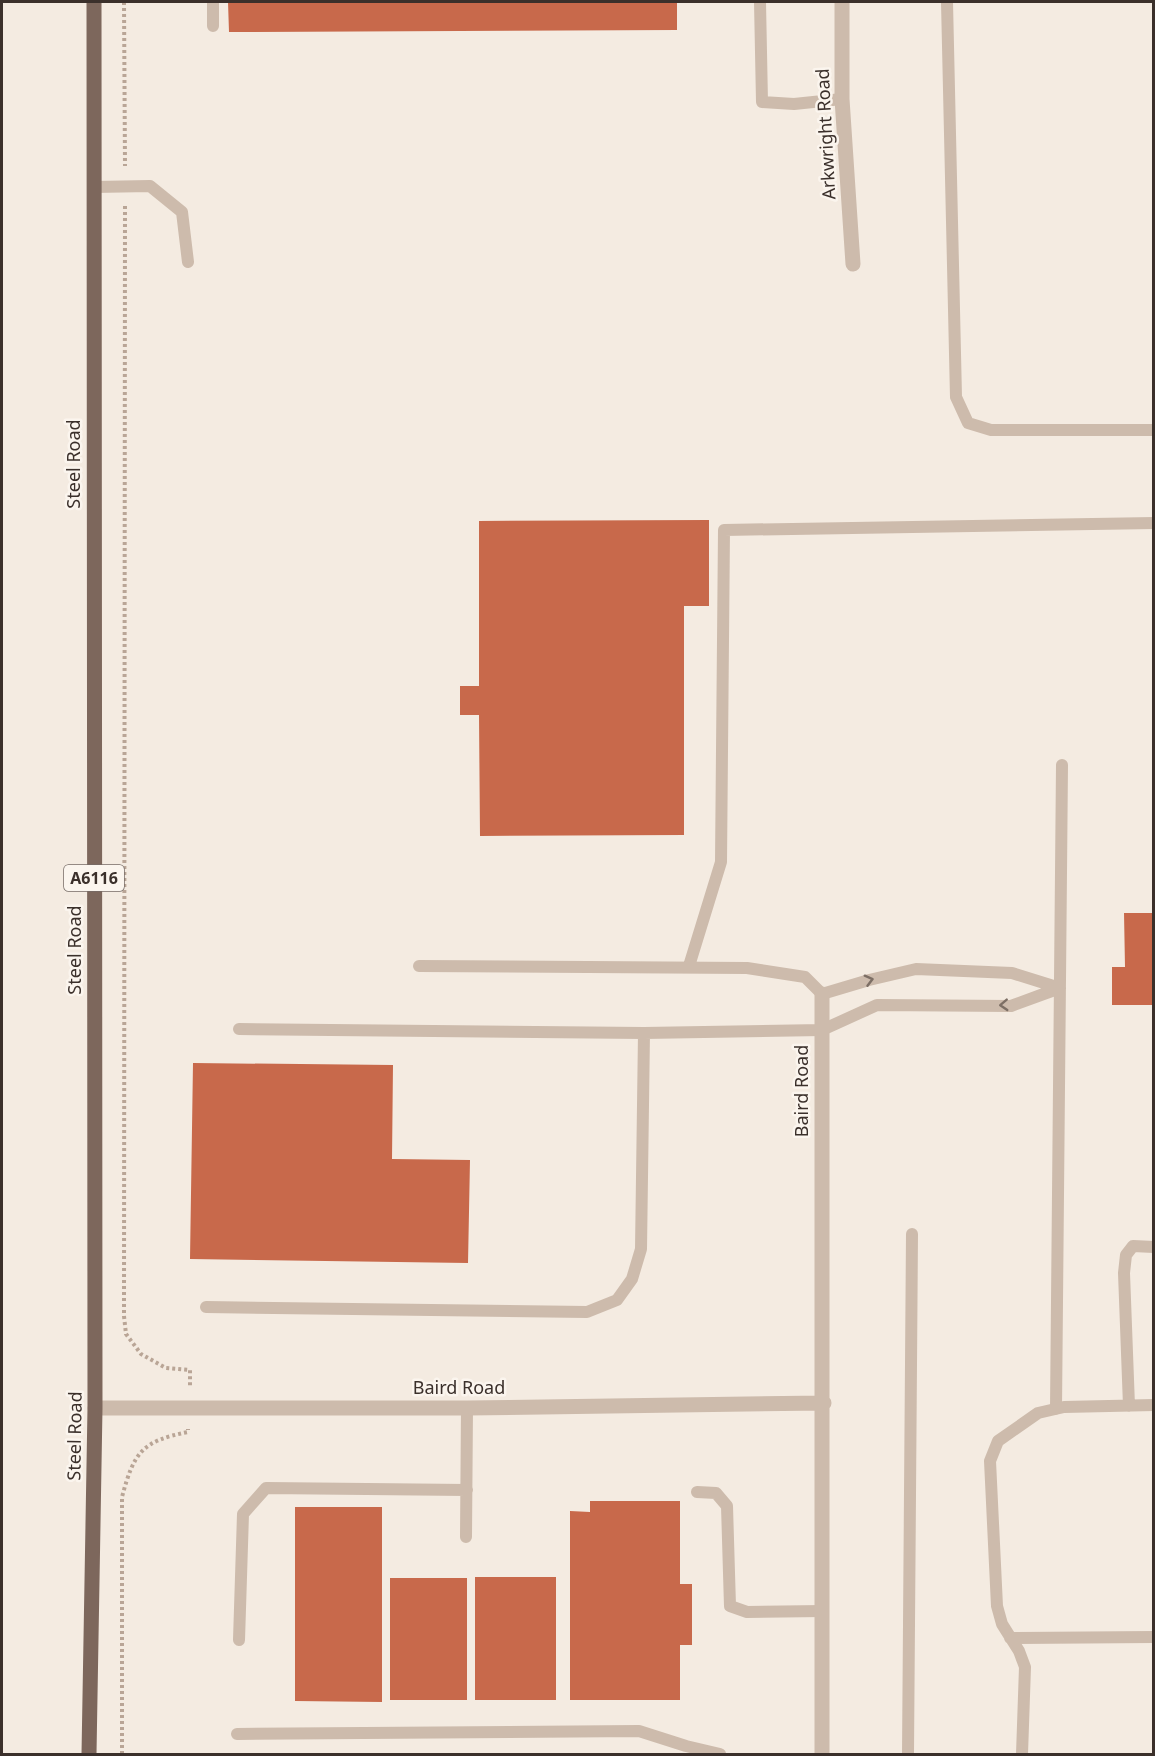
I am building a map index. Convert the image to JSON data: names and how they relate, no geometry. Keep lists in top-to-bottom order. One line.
{"streets":{"main road":["Steel Road","A6116"],"street":["Arkwright Road","Baird Road"]},"crossings":[["Steel Road","Baird Road"]]}
